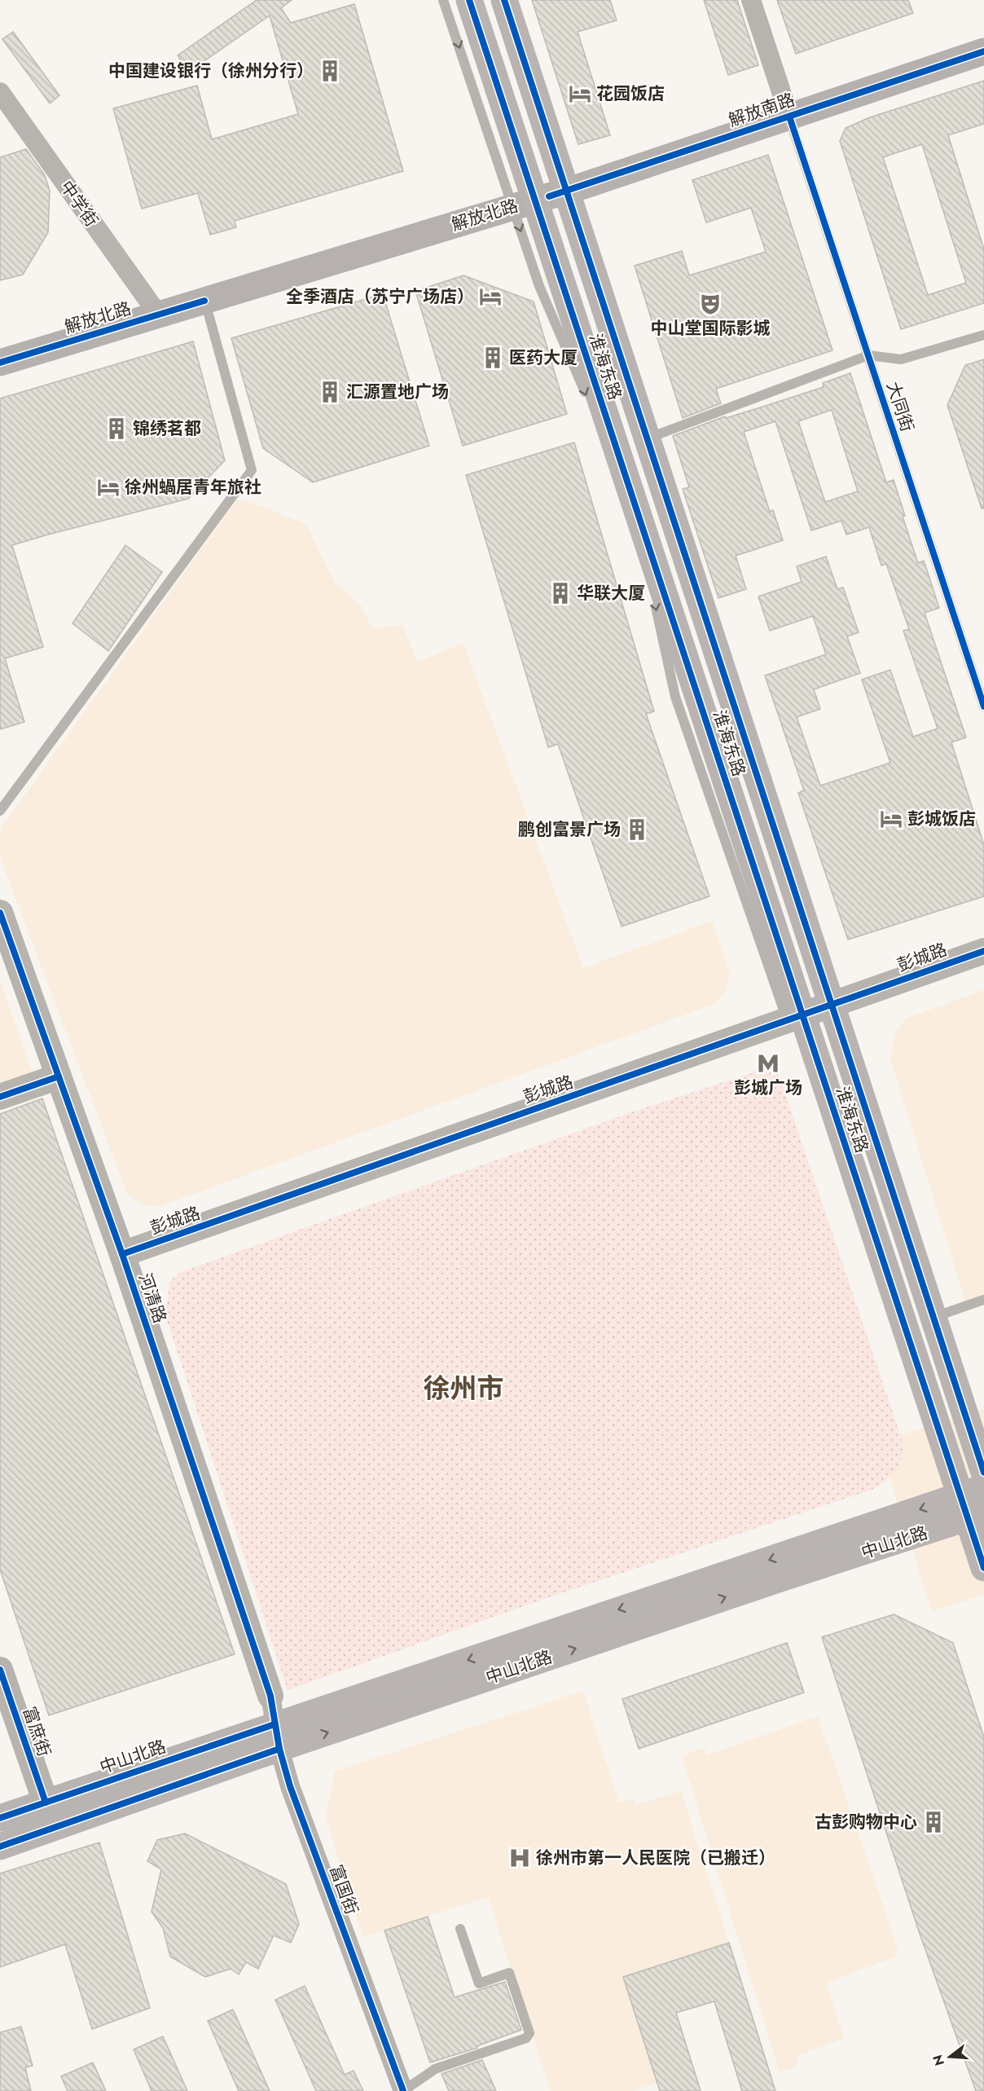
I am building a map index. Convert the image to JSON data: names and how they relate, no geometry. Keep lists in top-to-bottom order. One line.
{"streets":{"main road":["解放南路","解放北路","淮海东路","中山北路"],"street":["中学街","大同街","彭城路","河清路","富庶街","富国街"]},"crossings":[["解放南路","解放北路"],["解放南路","淮海东路"],["解放南路","大同街"],["中学街","解放北路"],["解放北路","淮海东路"],["淮海东路","彭城路"],["淮海东路","中山北路"],["彭城路","河清路"],["河清路","富国街"],["中山北路","富庶街"],["中山北路","富国街"]],"districts":["徐州市"],"places":{"building":["中国建设银行（徐州分行）","医药大厦","汇源置地广场","锦绣茗都","华联大厦","鹏创富景广场","古彭购物中心"],"hotel":["花园饭店","全季酒店（苏宁广场店）","徐州蝸居青年旅社","彭城饭店"],"theatre":["中山堂国际影城"],"metro station":["彭城广场"],"hospital":["徐州市第一人民医院（已搬迁）"]},"north":"left"}
